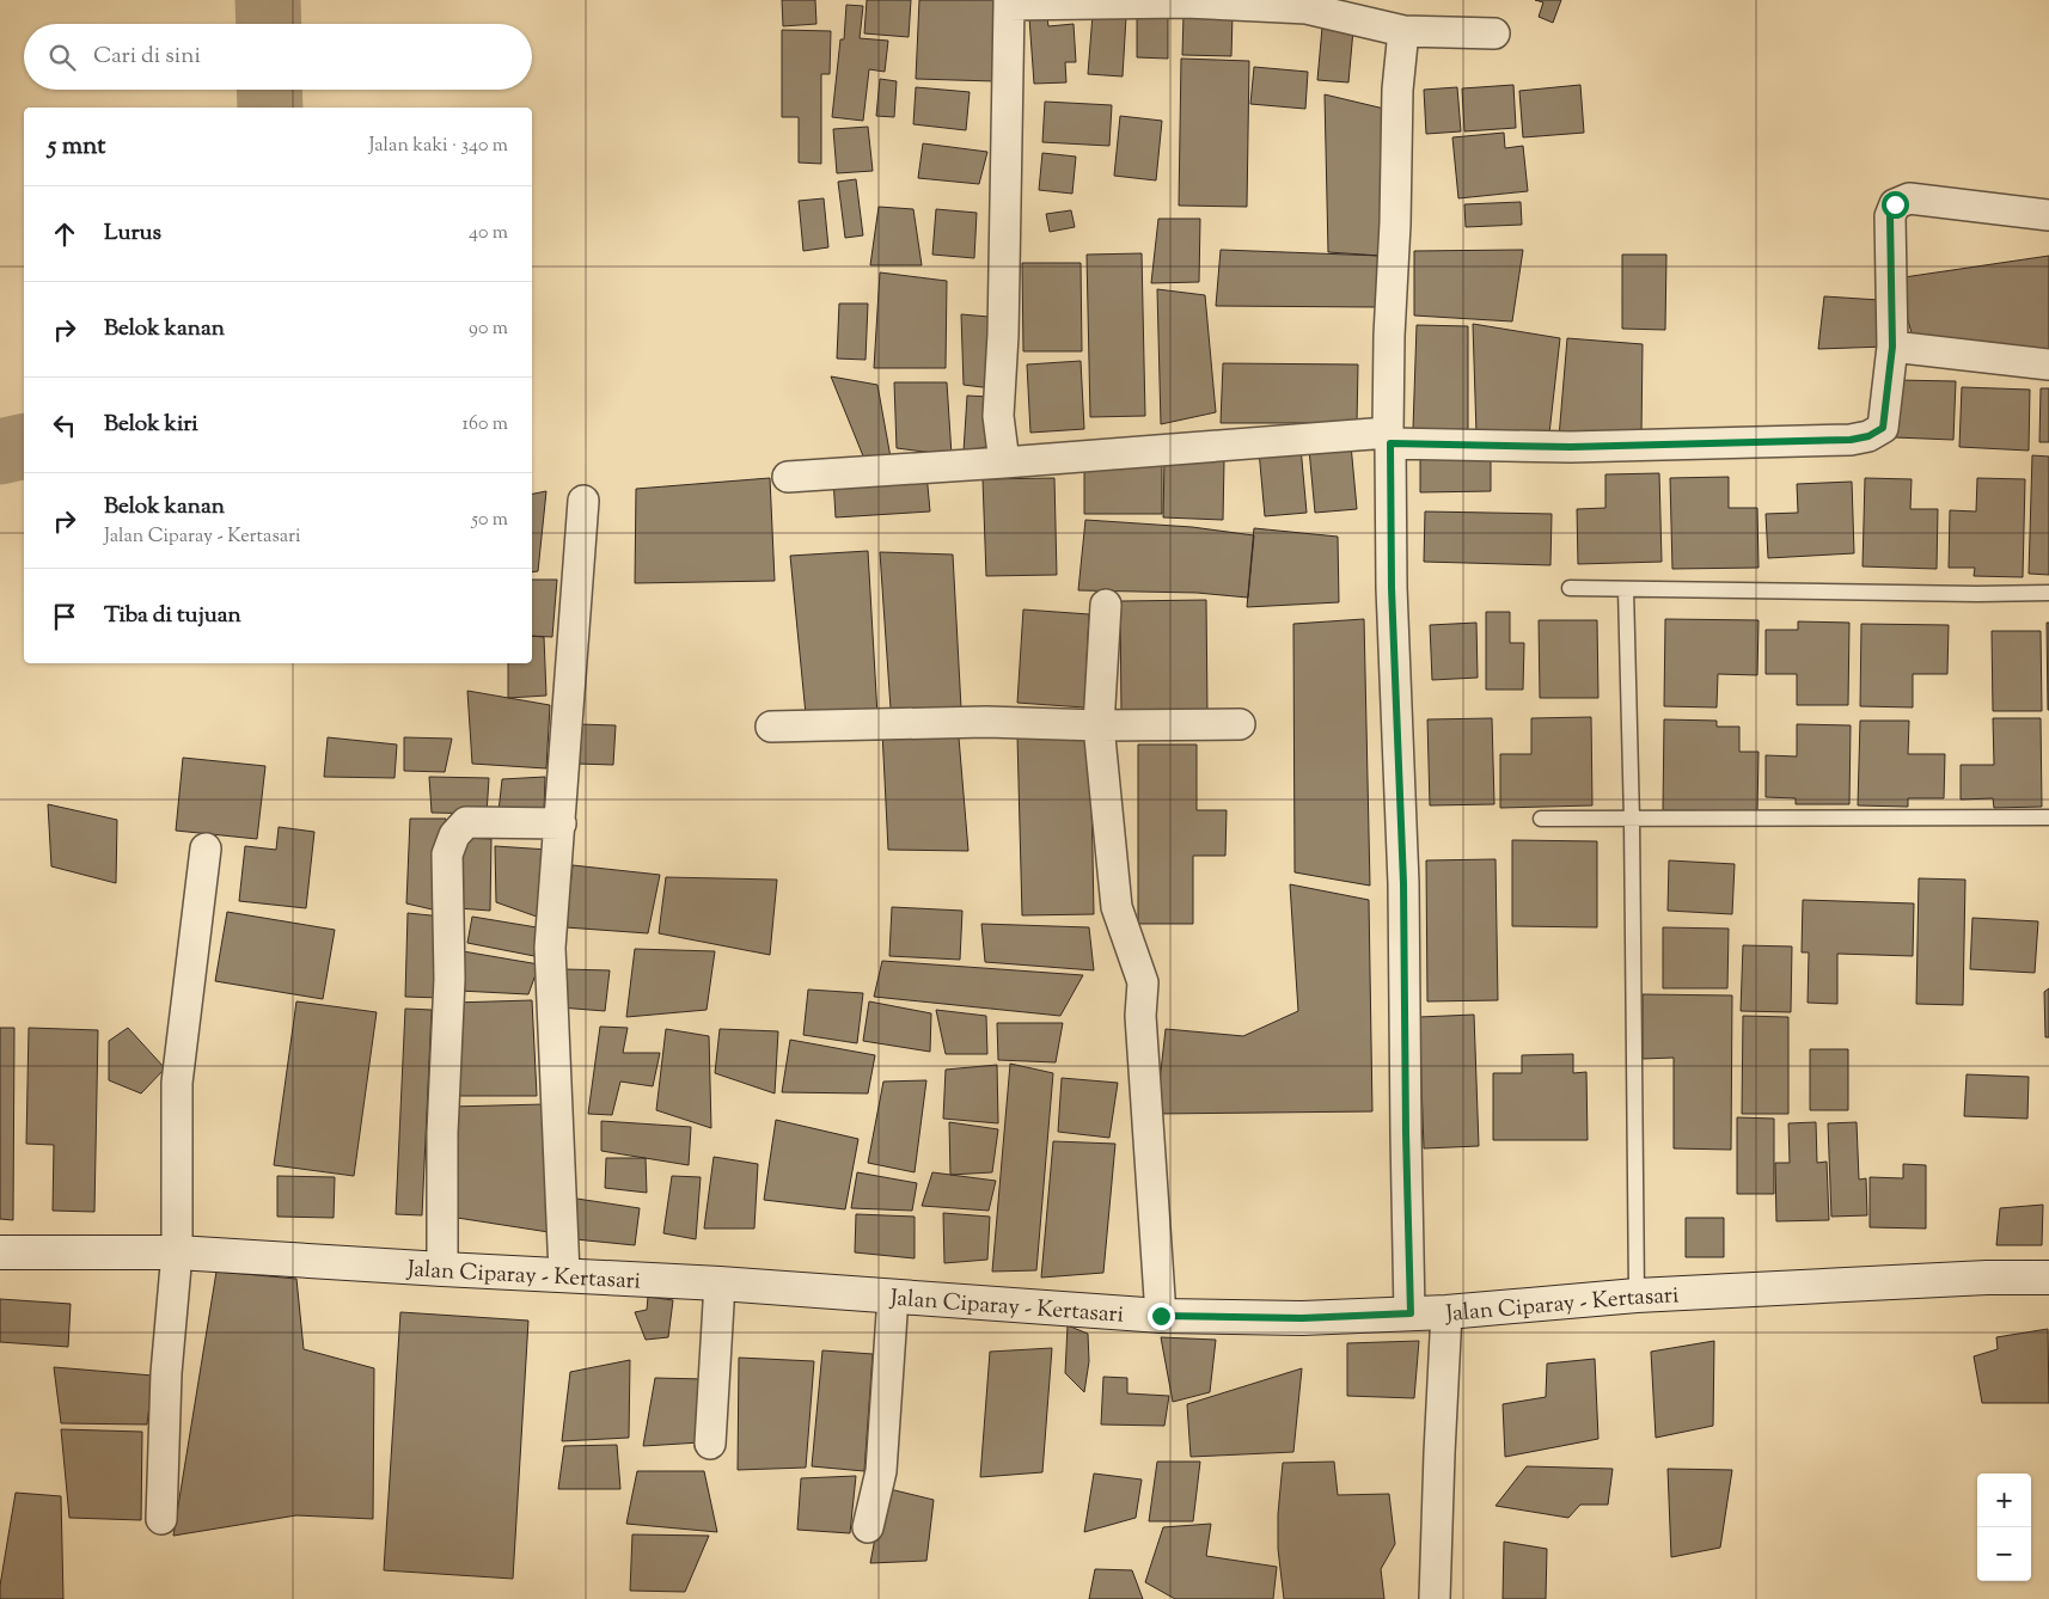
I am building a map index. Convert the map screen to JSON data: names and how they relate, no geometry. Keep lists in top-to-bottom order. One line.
{"streets":{"main road":["Jalan Ciparay - Kertasari"]},"page":{"search":"Cari di sini","heading":["5 mnt","Jalan kaki · 340 m"],"list":[["Lurus","40 m"],["Belok kanan","90 m"],["Belok kiri","160 m"],["Belok kanan","Jalan Ciparay - Kertasari","50 m"],"Tiba di tujuan"],"map_buttons":["+","−"]}}
